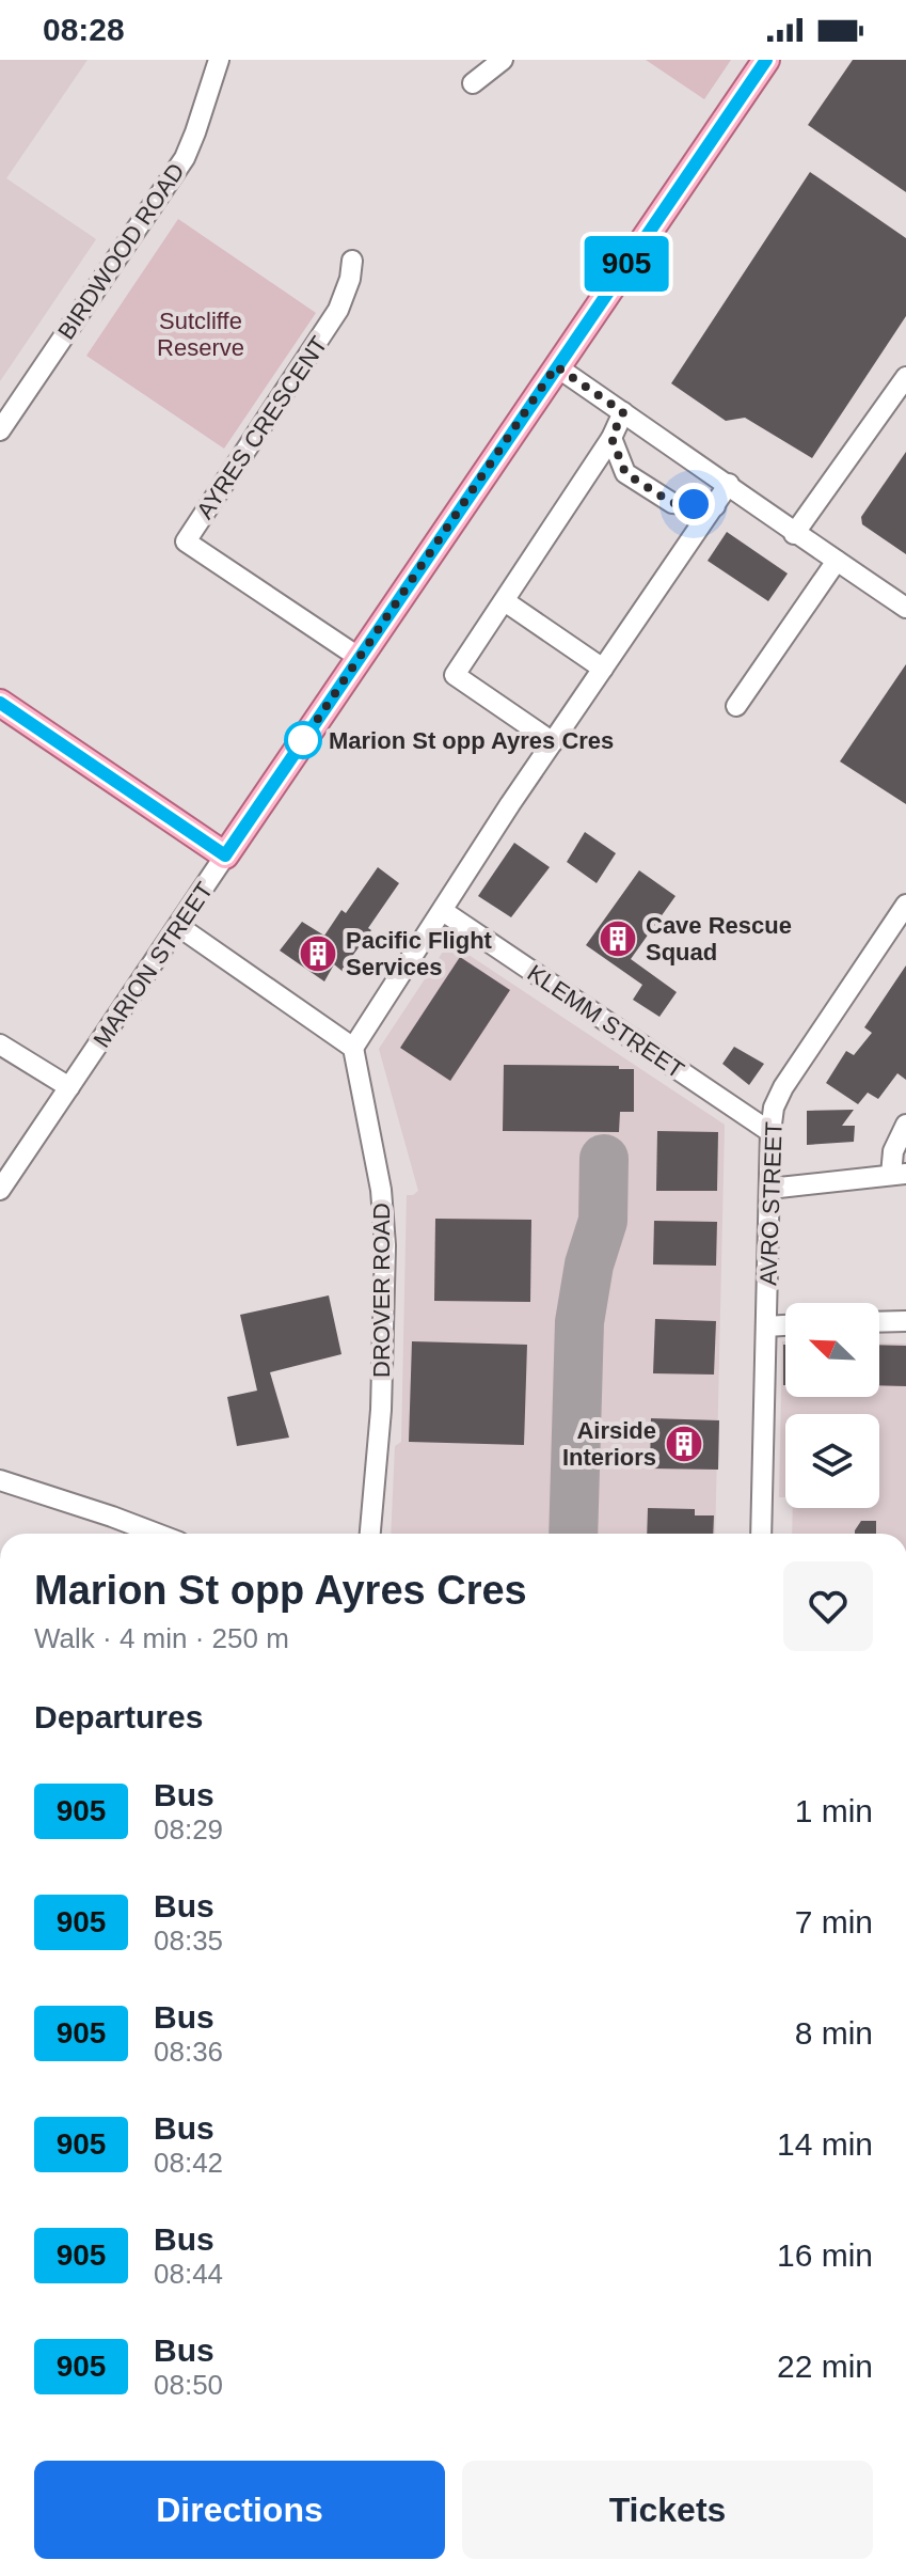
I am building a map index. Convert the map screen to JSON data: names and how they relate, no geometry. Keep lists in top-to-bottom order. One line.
{"streets":{"main road":["MARION STREET"],"street":["BIRDWOOD ROAD","AYRES CRESCENT","KLEMM STREET","AVRO STREET","DROVER ROAD"]},"crossings":[["AYRES CRESCENT","MARION STREET"],["KLEMM STREET","AVRO STREET"]],"parks":["Sutcliffe Reserve"],"places":{"other":["Marion St opp Ayres Cres"],"building":["Cave Rescue Squad","Pacific Flight Services","Airside Interiors"]},"lines":["bus line 905"],"north":"top left","page":{"status":"08:28","on_map":"905","heading":[["Marion St opp Ayres Cres","Walk · 4 min · 250 m"],"Departures"],"list":[{"mark":"905","name":"Bus","note":"08:29","value":"1 min"},{"mark":"905","name":"Bus","note":"08:35","value":"7 min"},{"mark":"905","name":"Bus","note":"08:36","value":"8 min"},{"mark":"905","name":"Bus","note":"08:42","value":"14 min"},{"mark":"905","name":"Bus","note":"08:44","value":"16 min"},{"mark":"905","name":"Bus","note":"08:50","value":"22 min"}],"buttons":["Directions","Tickets"]}}
